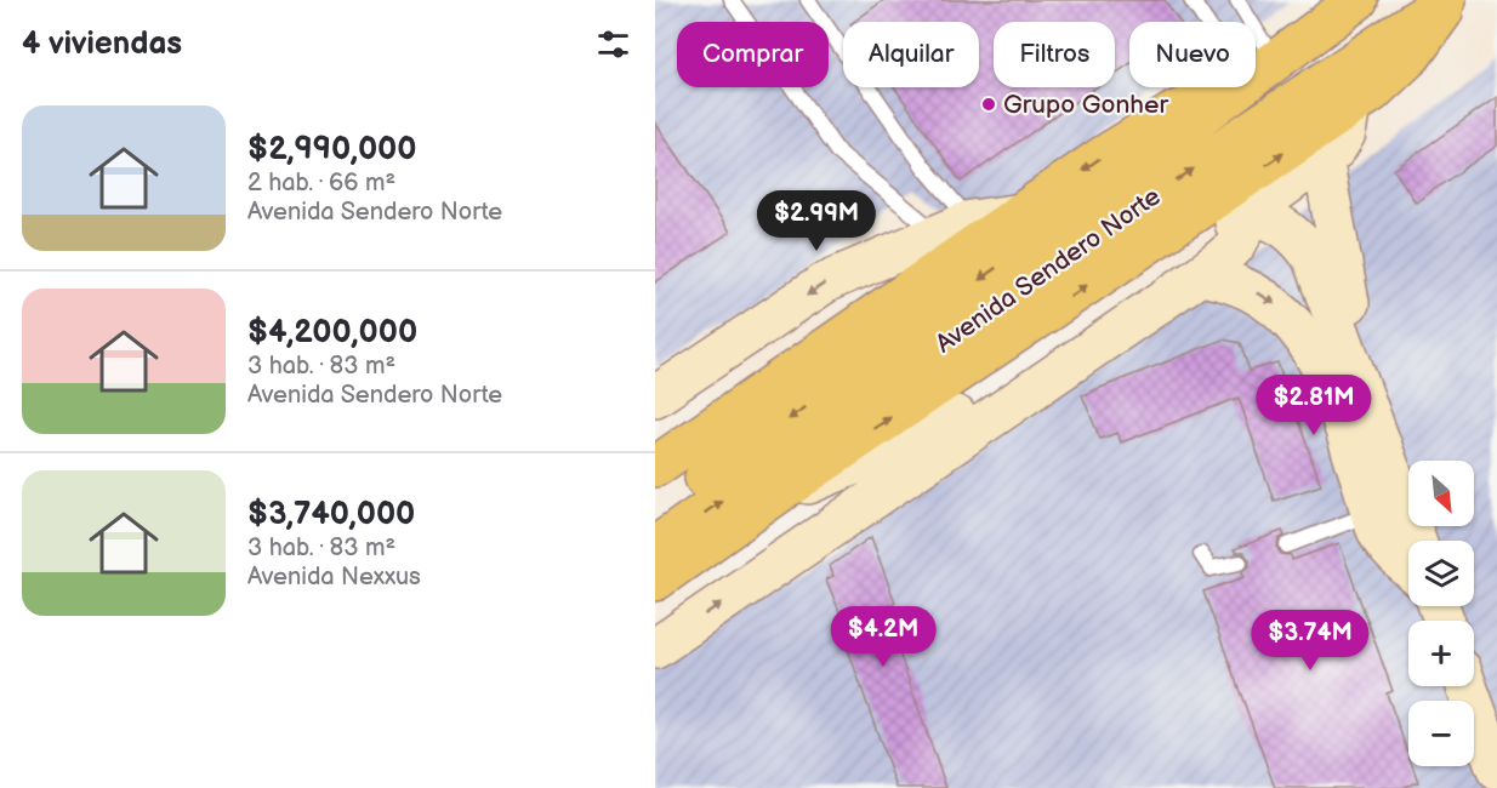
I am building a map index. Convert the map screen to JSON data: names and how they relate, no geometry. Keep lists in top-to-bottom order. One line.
{"streets":{"main road":["Avenida Sendero Norte"]},"places":["Grupo Gonher"],"north":"bottom right","page":{"heading":"4 viviendas","chip":["Comprar","Alquilar","Filtros","Nuevo"],"list":[{"name":"$2,990,000","note":"2 hab. · 66 m² · Avenida Sendero Norte"},{"name":"$4,200,000","note":"3 hab. · 83 m² · Avenida Sendero Norte"},{"name":"$3,740,000","note":"3 hab. · 83 m² · Avenida Nexxus"}],"price":["$2.99M","$2.81M","$4.2M","$3.74M"],"map_buttons":["+","−"]}}
